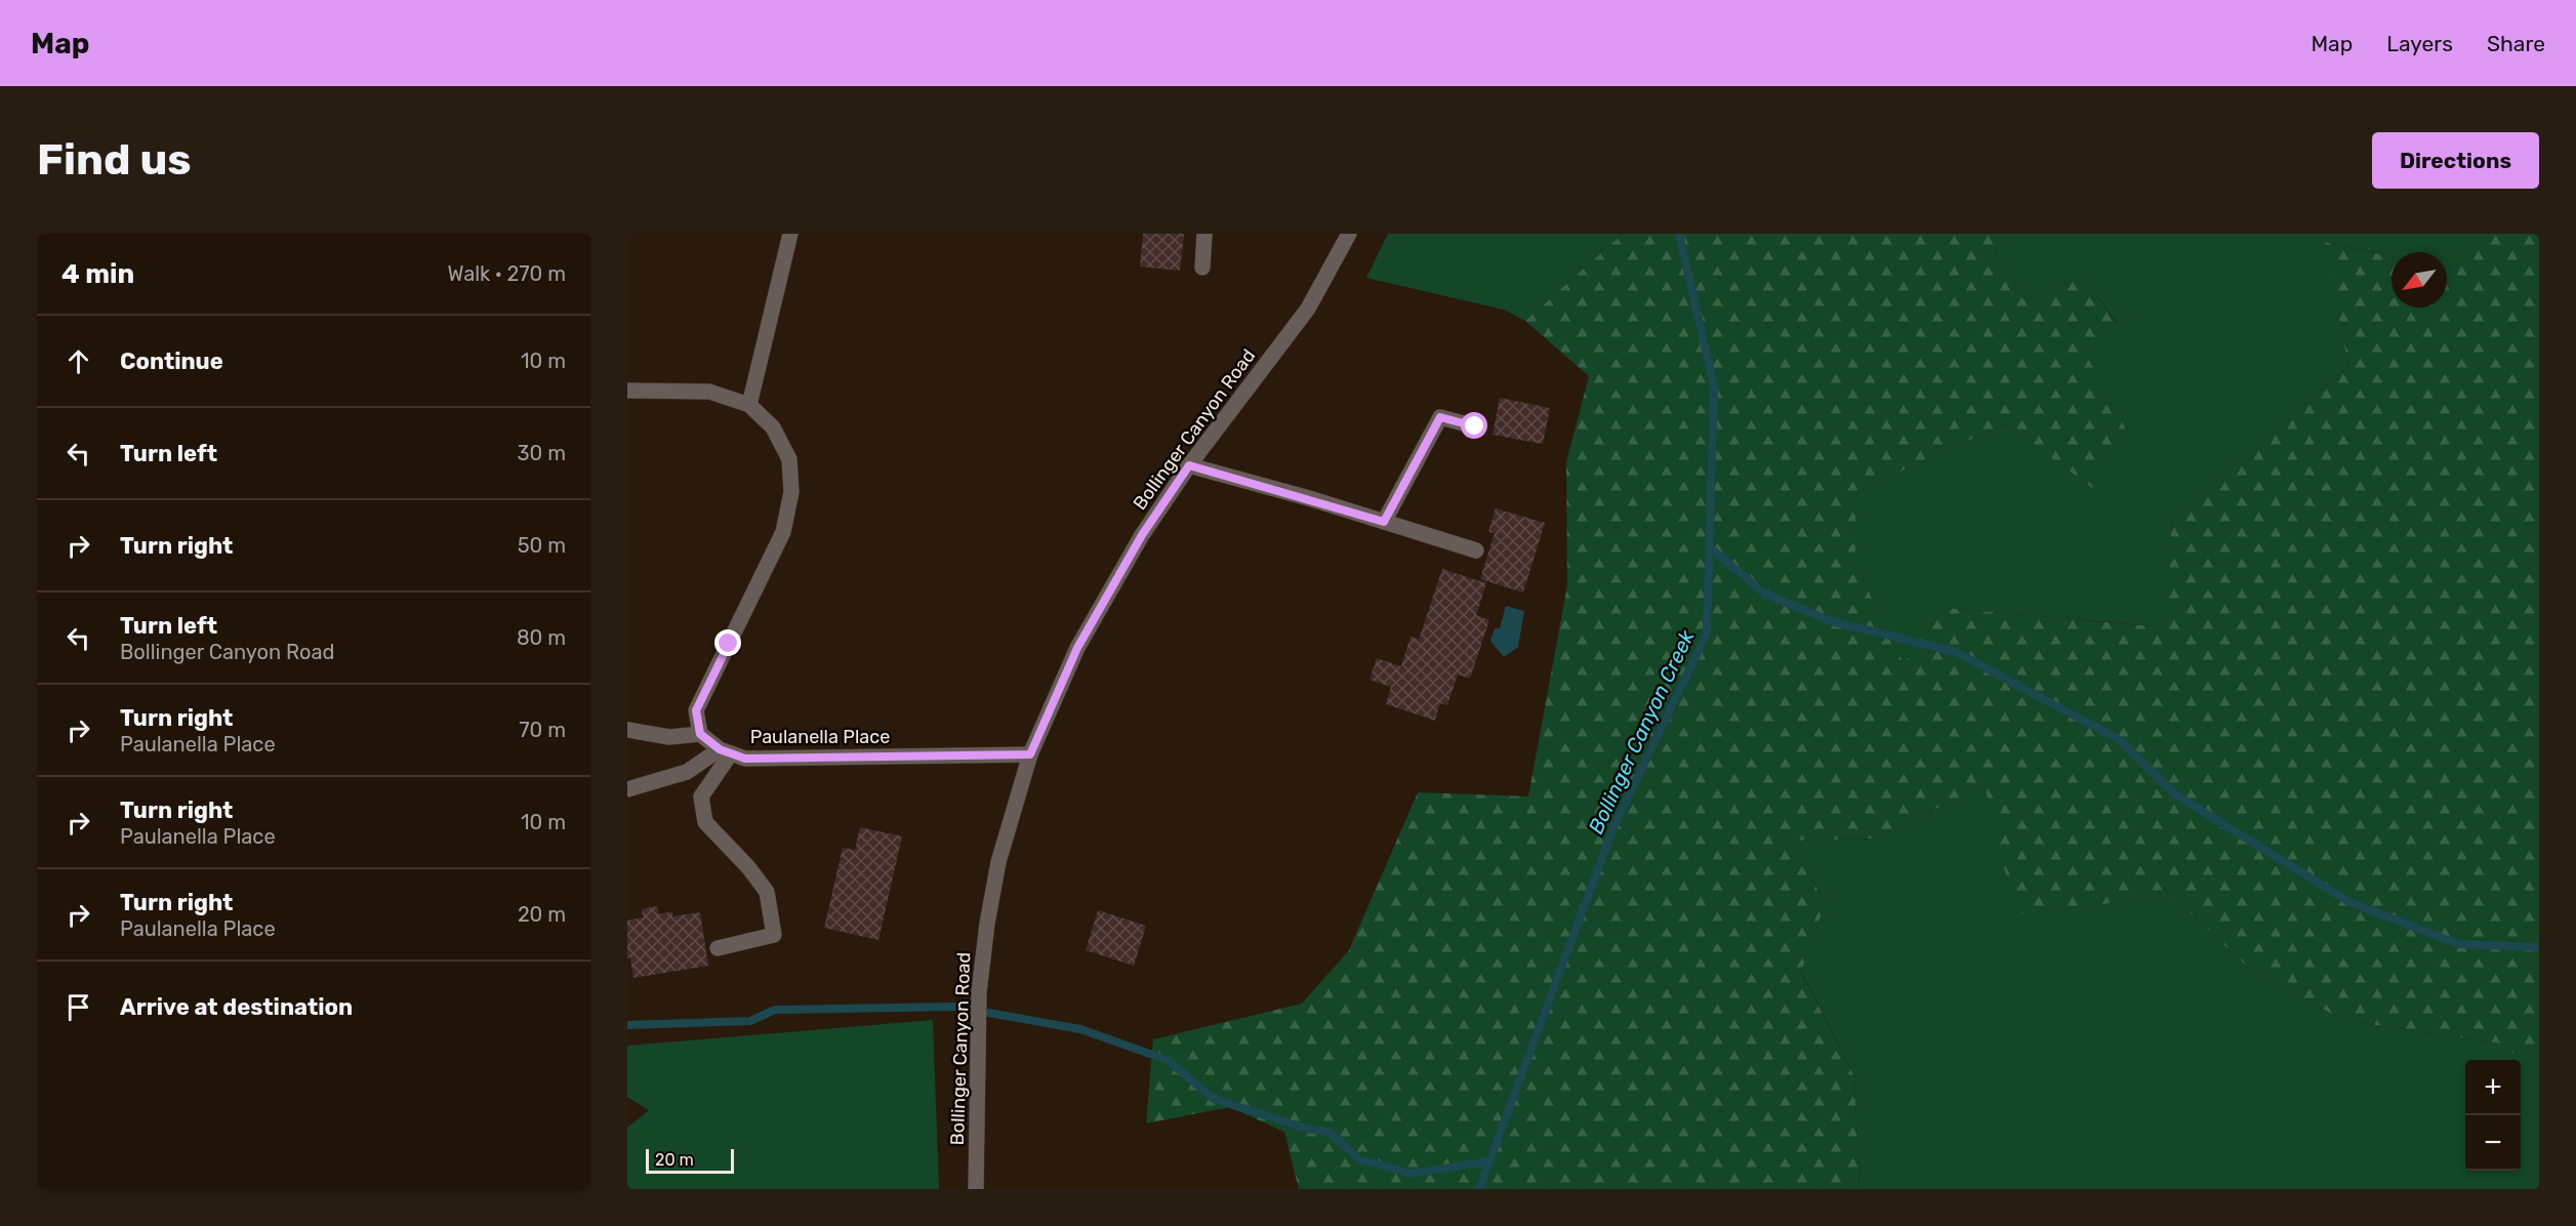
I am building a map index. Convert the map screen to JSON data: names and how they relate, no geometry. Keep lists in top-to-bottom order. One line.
{"streets":{"street":["Bollinger Canyon Road","Paulanella Place"]},"crossings":[["Bollinger Canyon Road","Paulanella Place"]],"water":["Bollinger Canyon Creek"],"scale_bar":"20 m","north":"bottom left","page":{"header":"Map","nav":["Map","Layers","Share"],"buttons":"Directions","title":"Find us","heading":["4 min","Walk · 270 m"],"list":[["Continue","10 m"],["Turn left","30 m"],["Turn right","50 m"],["Turn left","Bollinger Canyon Road","80 m"],["Turn right","Paulanella Place","70 m"],["Turn right","Paulanella Place","10 m"],["Turn right","Paulanella Place","20 m"],"Arrive at destination"],"map_buttons":["+","−"],"scale":"20 m"}}
